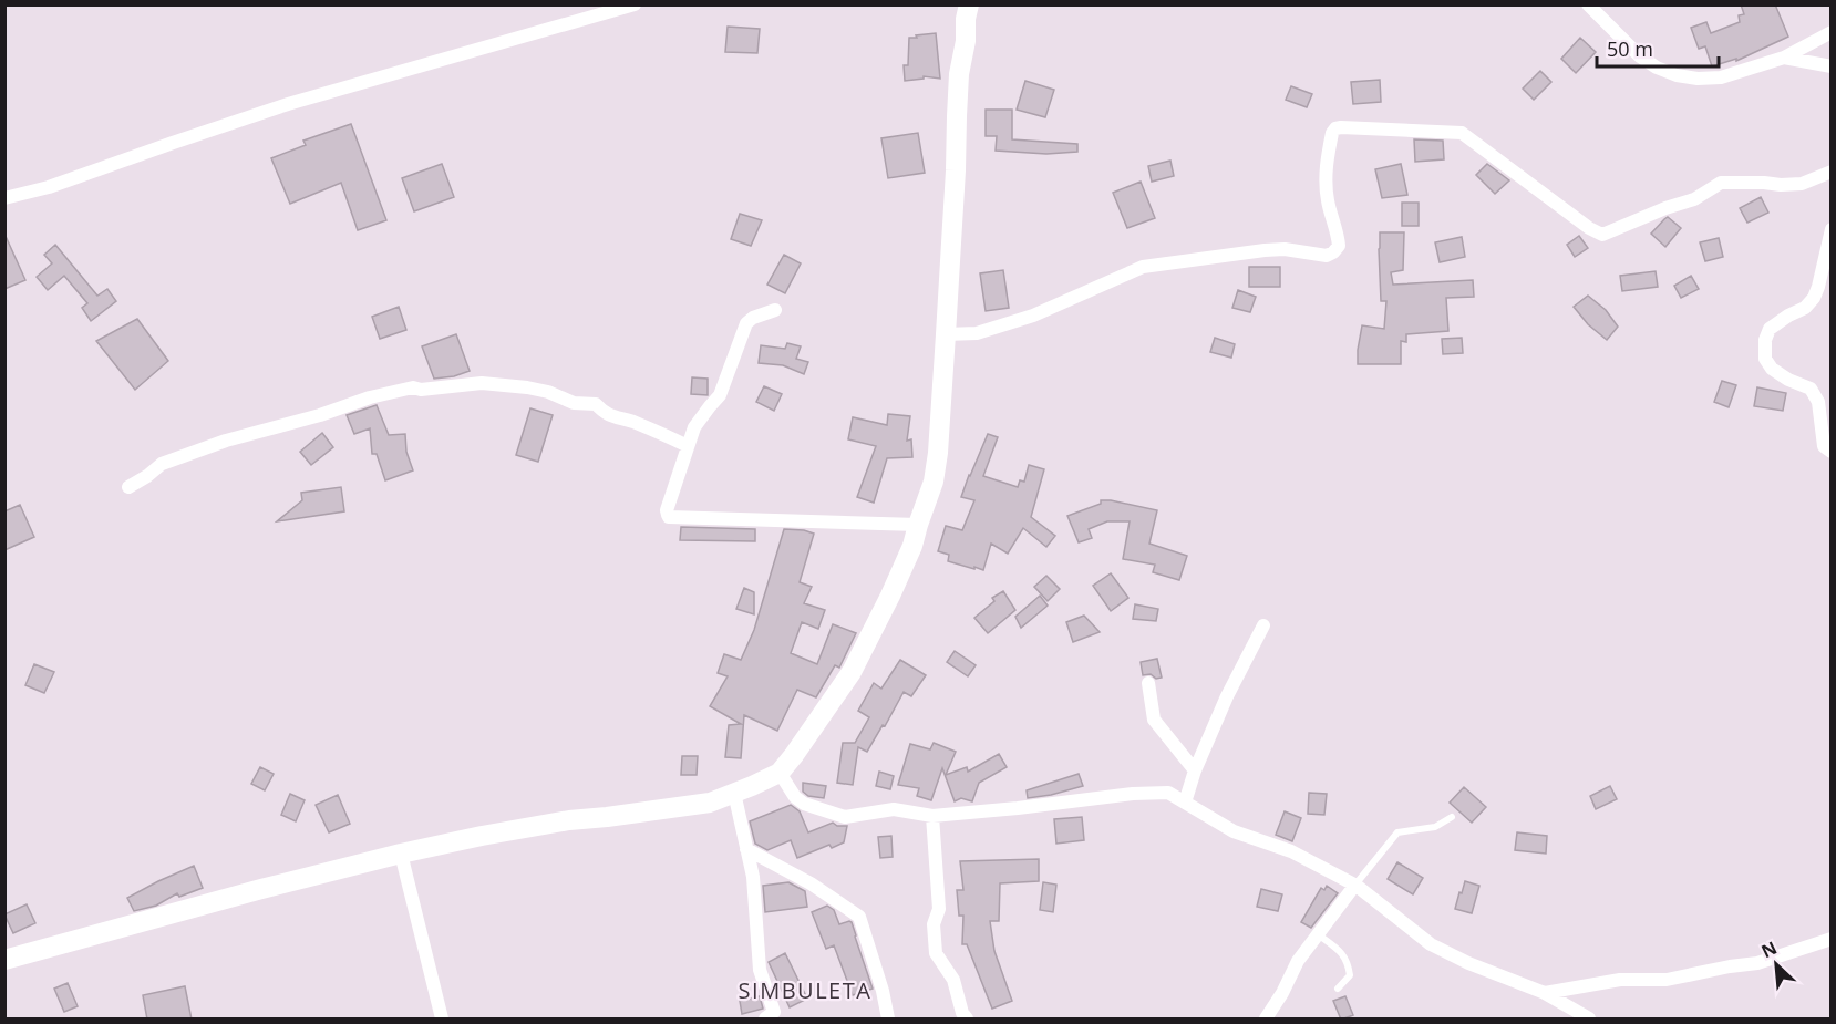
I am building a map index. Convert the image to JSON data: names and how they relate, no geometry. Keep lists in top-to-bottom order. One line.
{"districts":["SIMBULETA"],"scale_bar":"50 m","north":"top left"}
